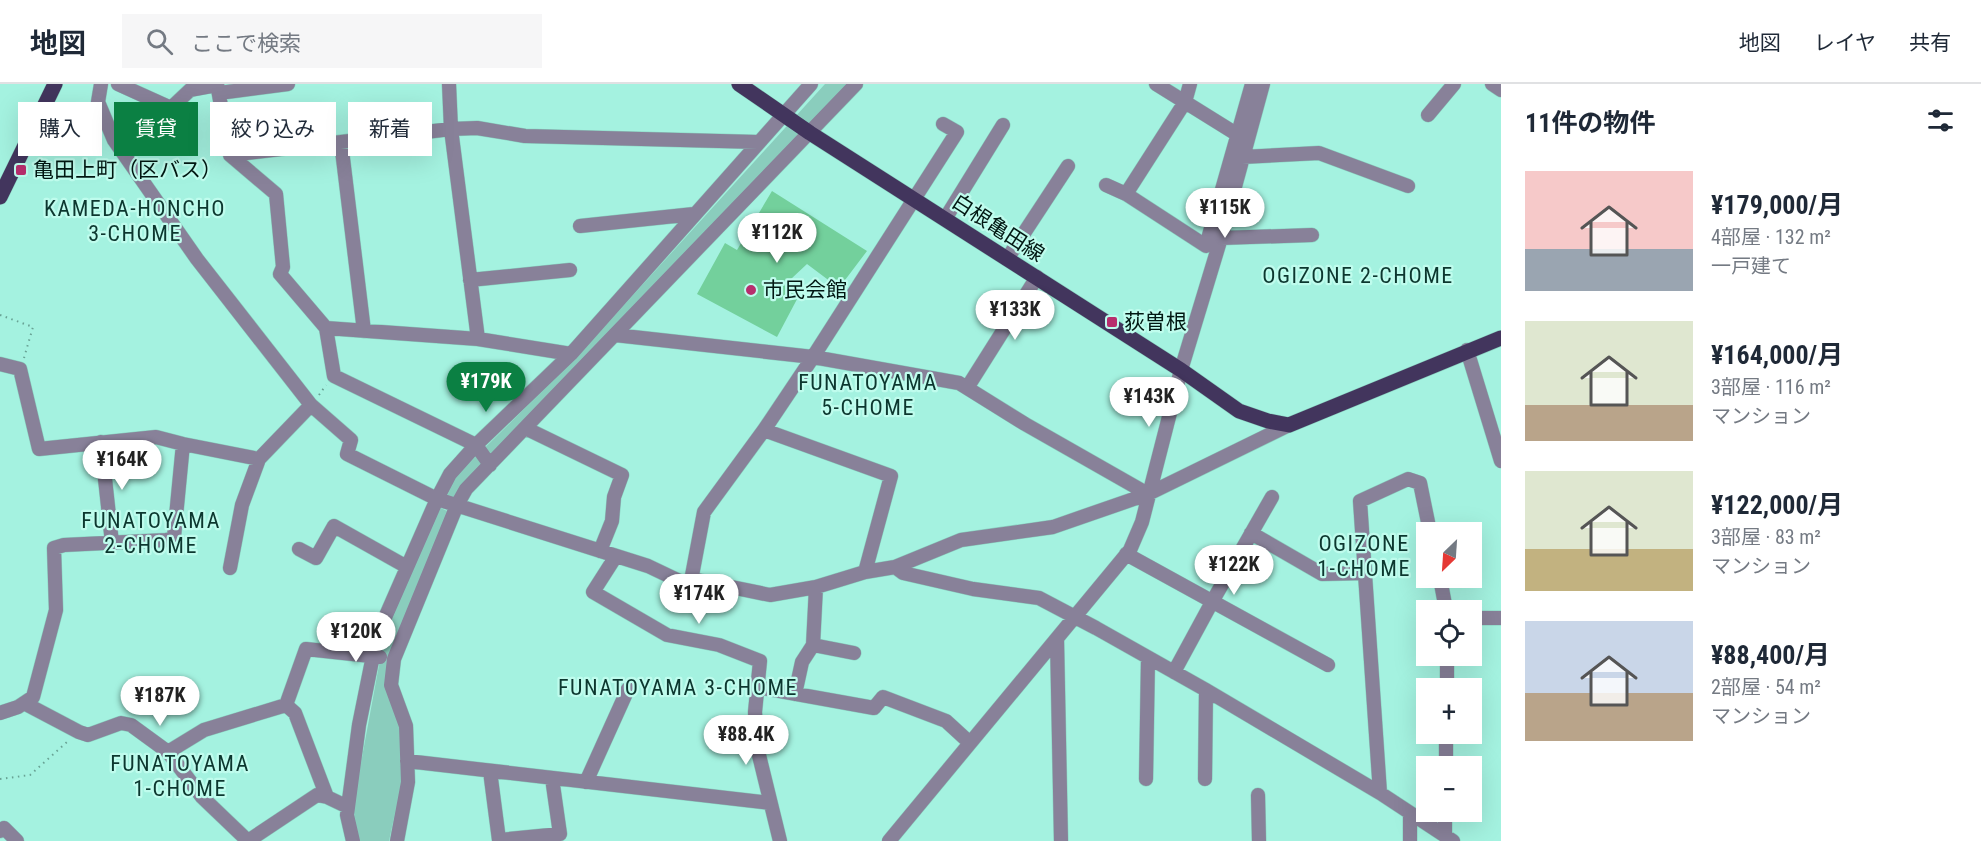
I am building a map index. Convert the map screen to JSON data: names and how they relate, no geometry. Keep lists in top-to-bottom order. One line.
{"streets":{"main road":["白根亀田線"]},"districts":["KAMEDA-HONCHO 3-CHOME","OGIZONE 2-CHOME","FUNATOYAMA 5-CHOME","FUNATOYAMA 2-CHOME","OGIZONE 1-CHOME","FUNATOYAMA 3-CHOME","FUNATOYAMA 1-CHOME"],"places":{"transit":["亀田上町（区バス）","荻曽根"],"other":["市民会館"]},"north":"bottom left","page":{"header":"地図","search":"ここで検索","nav":["地図","レイヤ","共有"],"heading":"11件の物件","chip":["購入","賃貸","絞り込み","新着"],"list":[{"name":"¥179,000/月","note":"4部屋 · 132 m² · 一戸建て"},{"name":"¥164,000/月","note":"3部屋 · 116 m² · マンション"},{"name":"¥122,000/月","note":"3部屋 · 83 m² · マンション"},{"name":"¥88,400/月","note":"2部屋 · 54 m² · マンション"}],"price":["¥115K","¥112K","¥133K","¥179K","¥143K","¥164K","¥122K","¥174K","¥120K","¥187K","¥88.4K"],"map_buttons":["+","−"]}}
